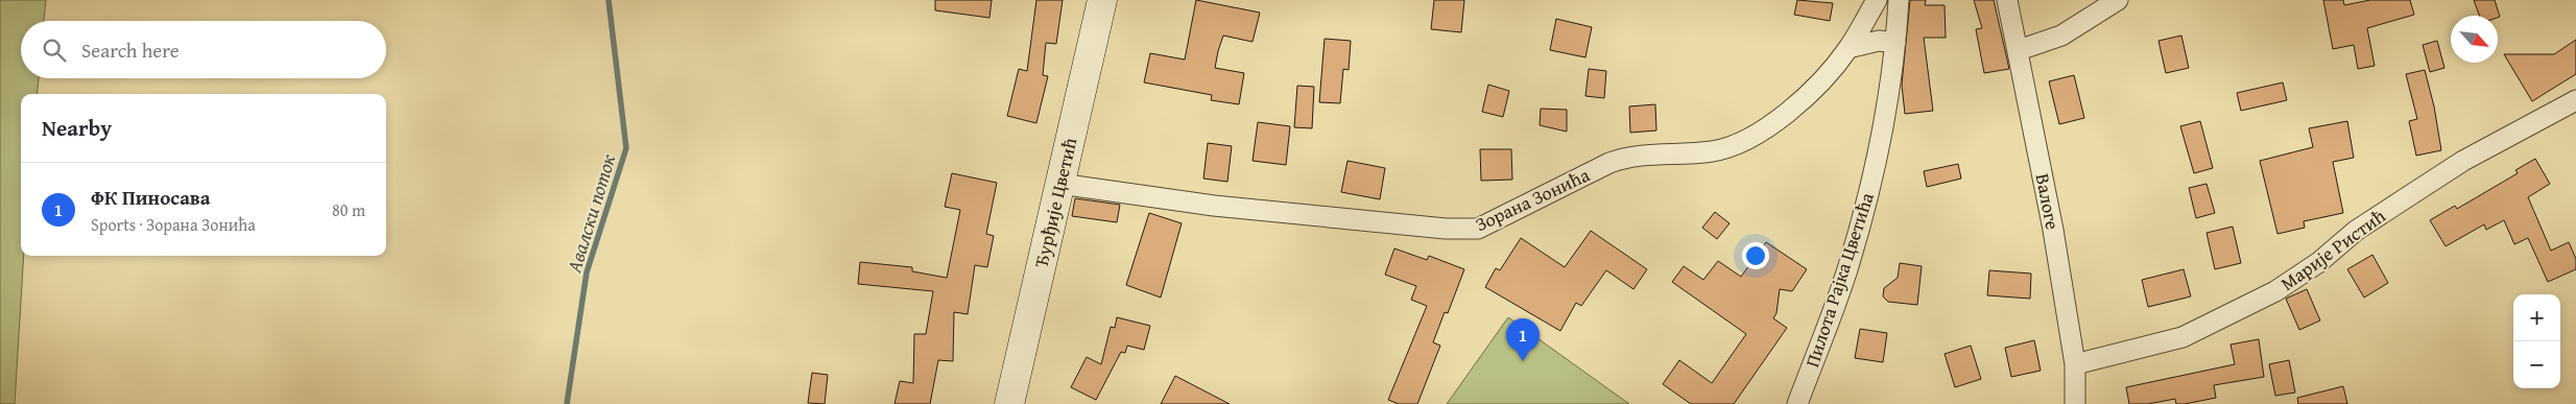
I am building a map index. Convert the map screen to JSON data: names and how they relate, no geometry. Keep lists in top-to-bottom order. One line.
{"streets":{"street":["Зорана Зонића","Валоге","Ђурђије Цветић","Марије Ристић","Пилота Рајка Цветића"]},"crossings":[["Зорана Зонића","Ђурђије Цветић"],["Валоге","Марије Ристић"]],"water":["Авалски поток"],"north":"bottom right","page":{"search":"Search here","heading":"Nearby","list":[{"mark":"1","name":"ФК Пиносава","note":"Sports · Зорана Зонића","value":"80 m"}],"map_buttons":["+","−"],"pins":"1"}}
